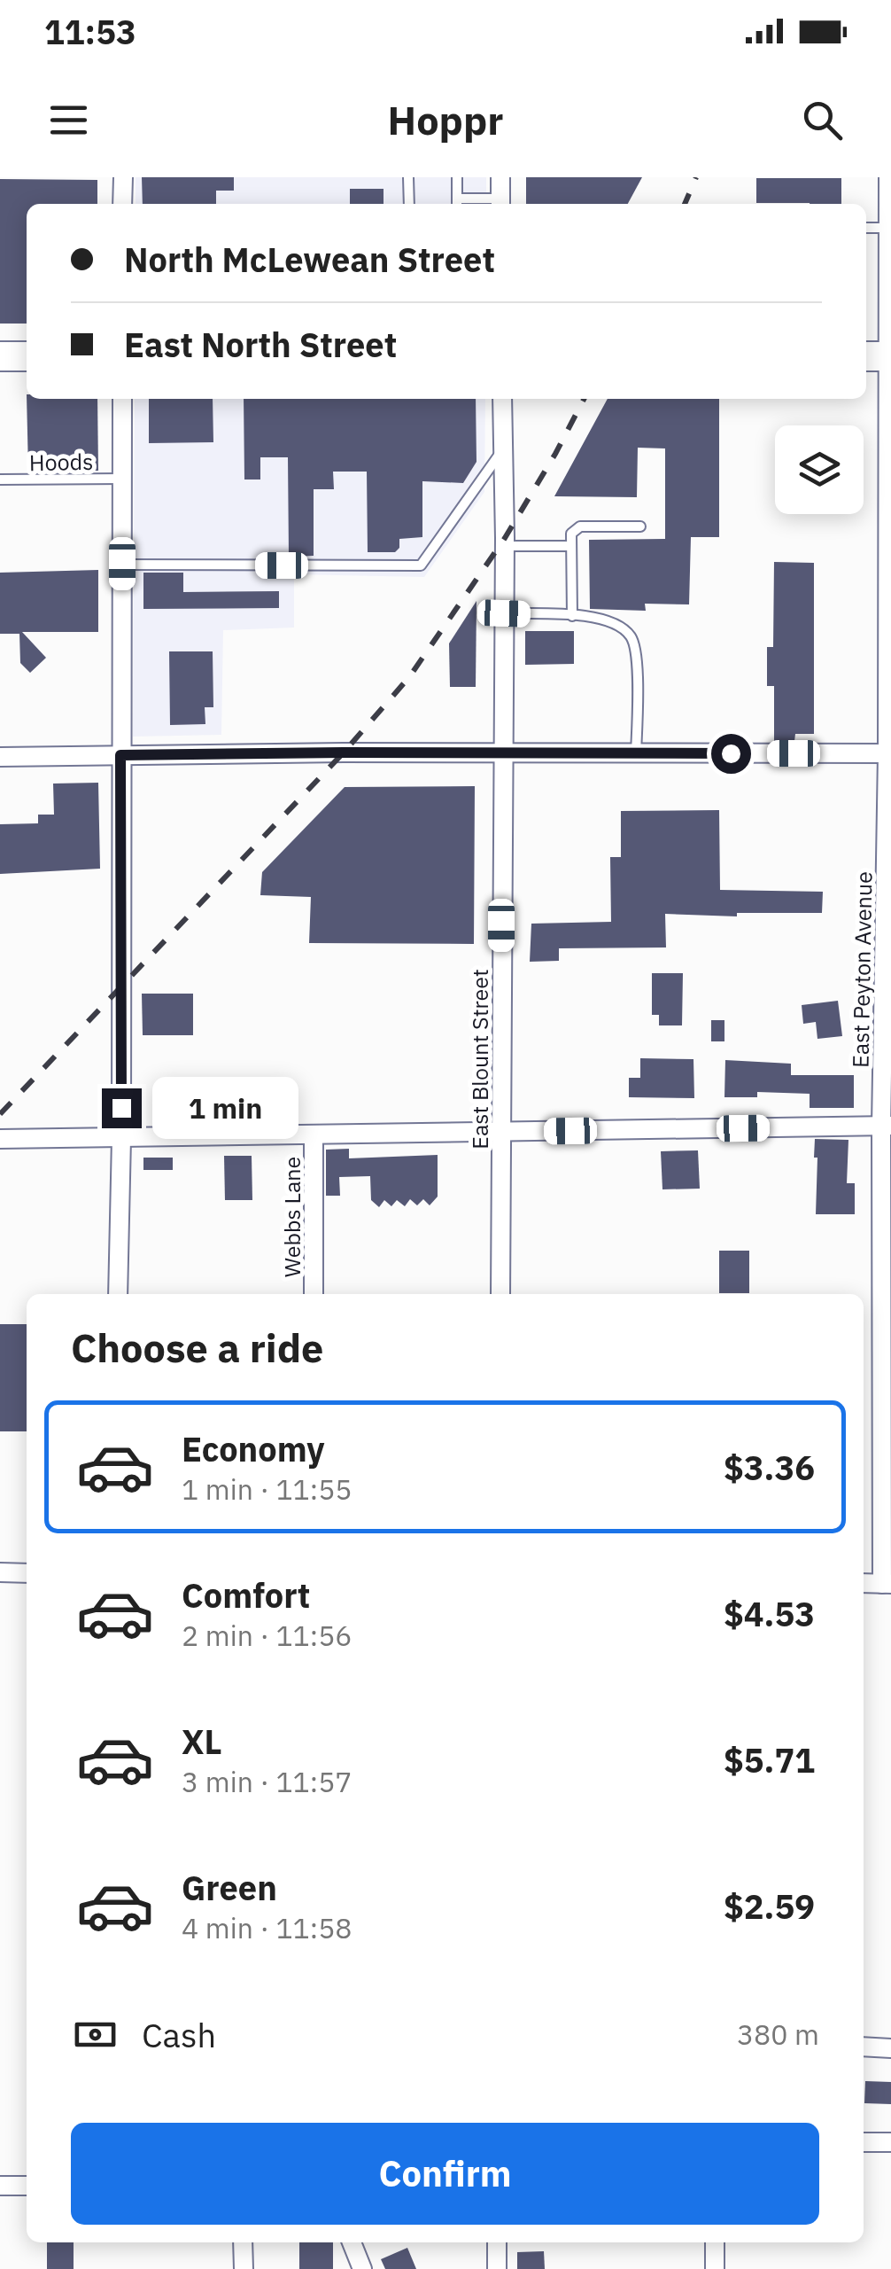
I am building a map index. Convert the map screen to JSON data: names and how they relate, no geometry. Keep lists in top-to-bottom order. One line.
{"streets":{"street":["East Peyton Avenue","East Blount Street","Webbs Lane"],"lane":["Hoods"]},"page":{"status":"11:53","header":"Hoppr","banner":["North McLewean Street","East North Street"],"bubble":"1 min","heading":"Choose a ride","list":[{"name":"Economy","note":"1 min · 11:55","value":"$3.36"},{"name":"Comfort","note":"2 min · 11:56","value":"$4.53"},{"name":"XL","note":"3 min · 11:57","value":"$5.71"},{"name":"Green","note":"4 min · 11:58","value":"$2.59"}],"pay":["Cash","380 m"],"buttons":"Confirm"}}
